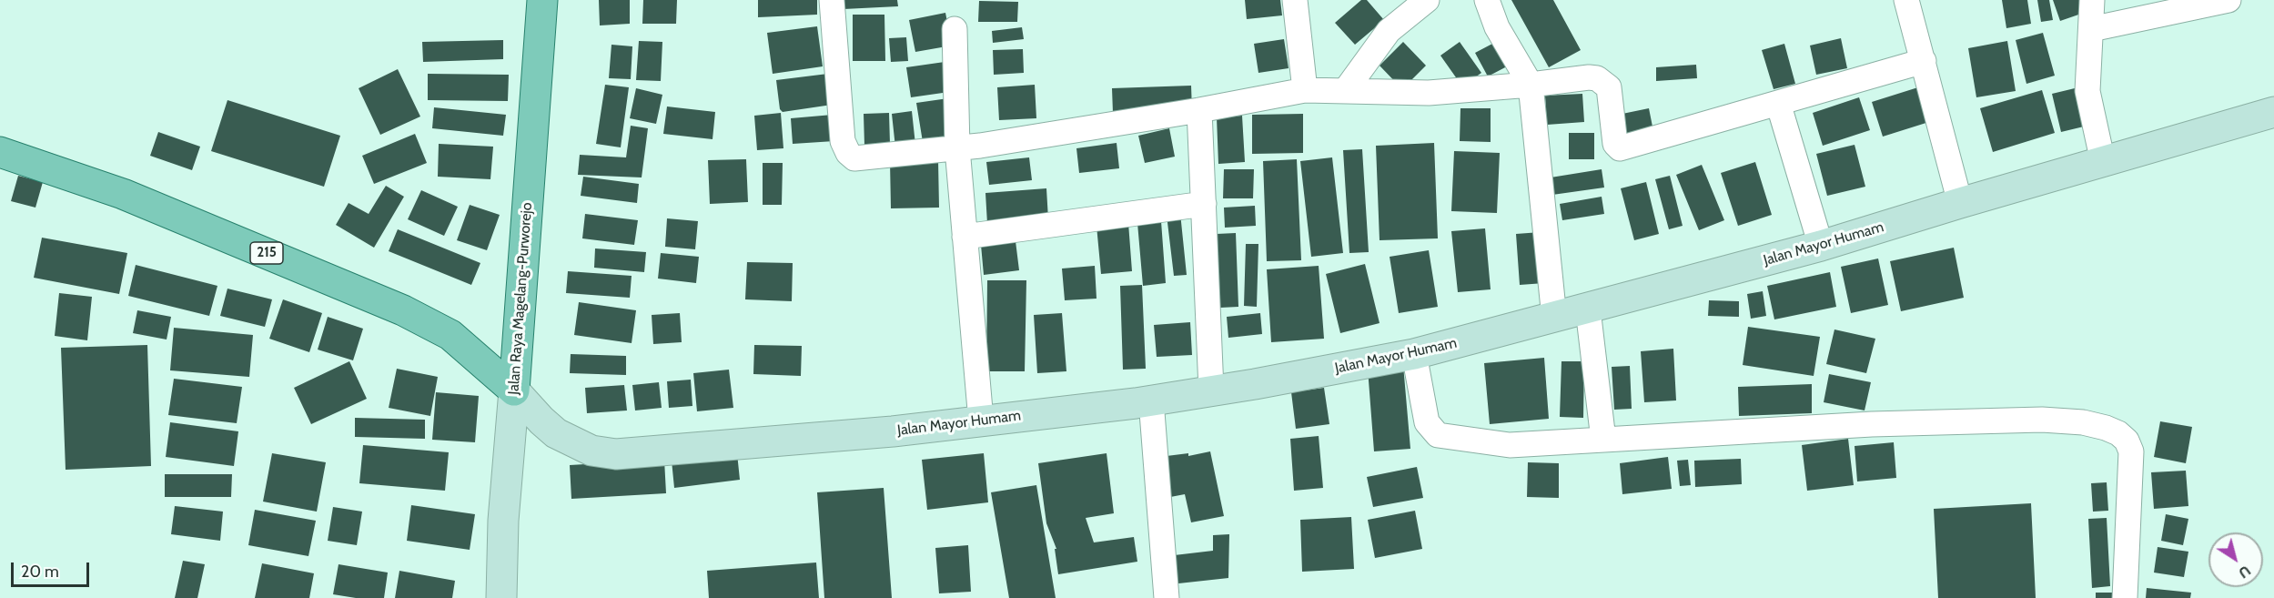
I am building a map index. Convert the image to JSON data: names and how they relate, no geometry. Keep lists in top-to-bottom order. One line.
{"streets":{"main road":["Jalan Mayor Humam","215","Jalan Raya Magelang-Purworejo"]},"crossings":[["Jalan Mayor Humam","215"],["Jalan Mayor Humam","Jalan Raya Magelang-Purworejo"],["215","Jalan Raya Magelang-Purworejo"]],"scale_bar":"20 m","north":"bottom right"}
